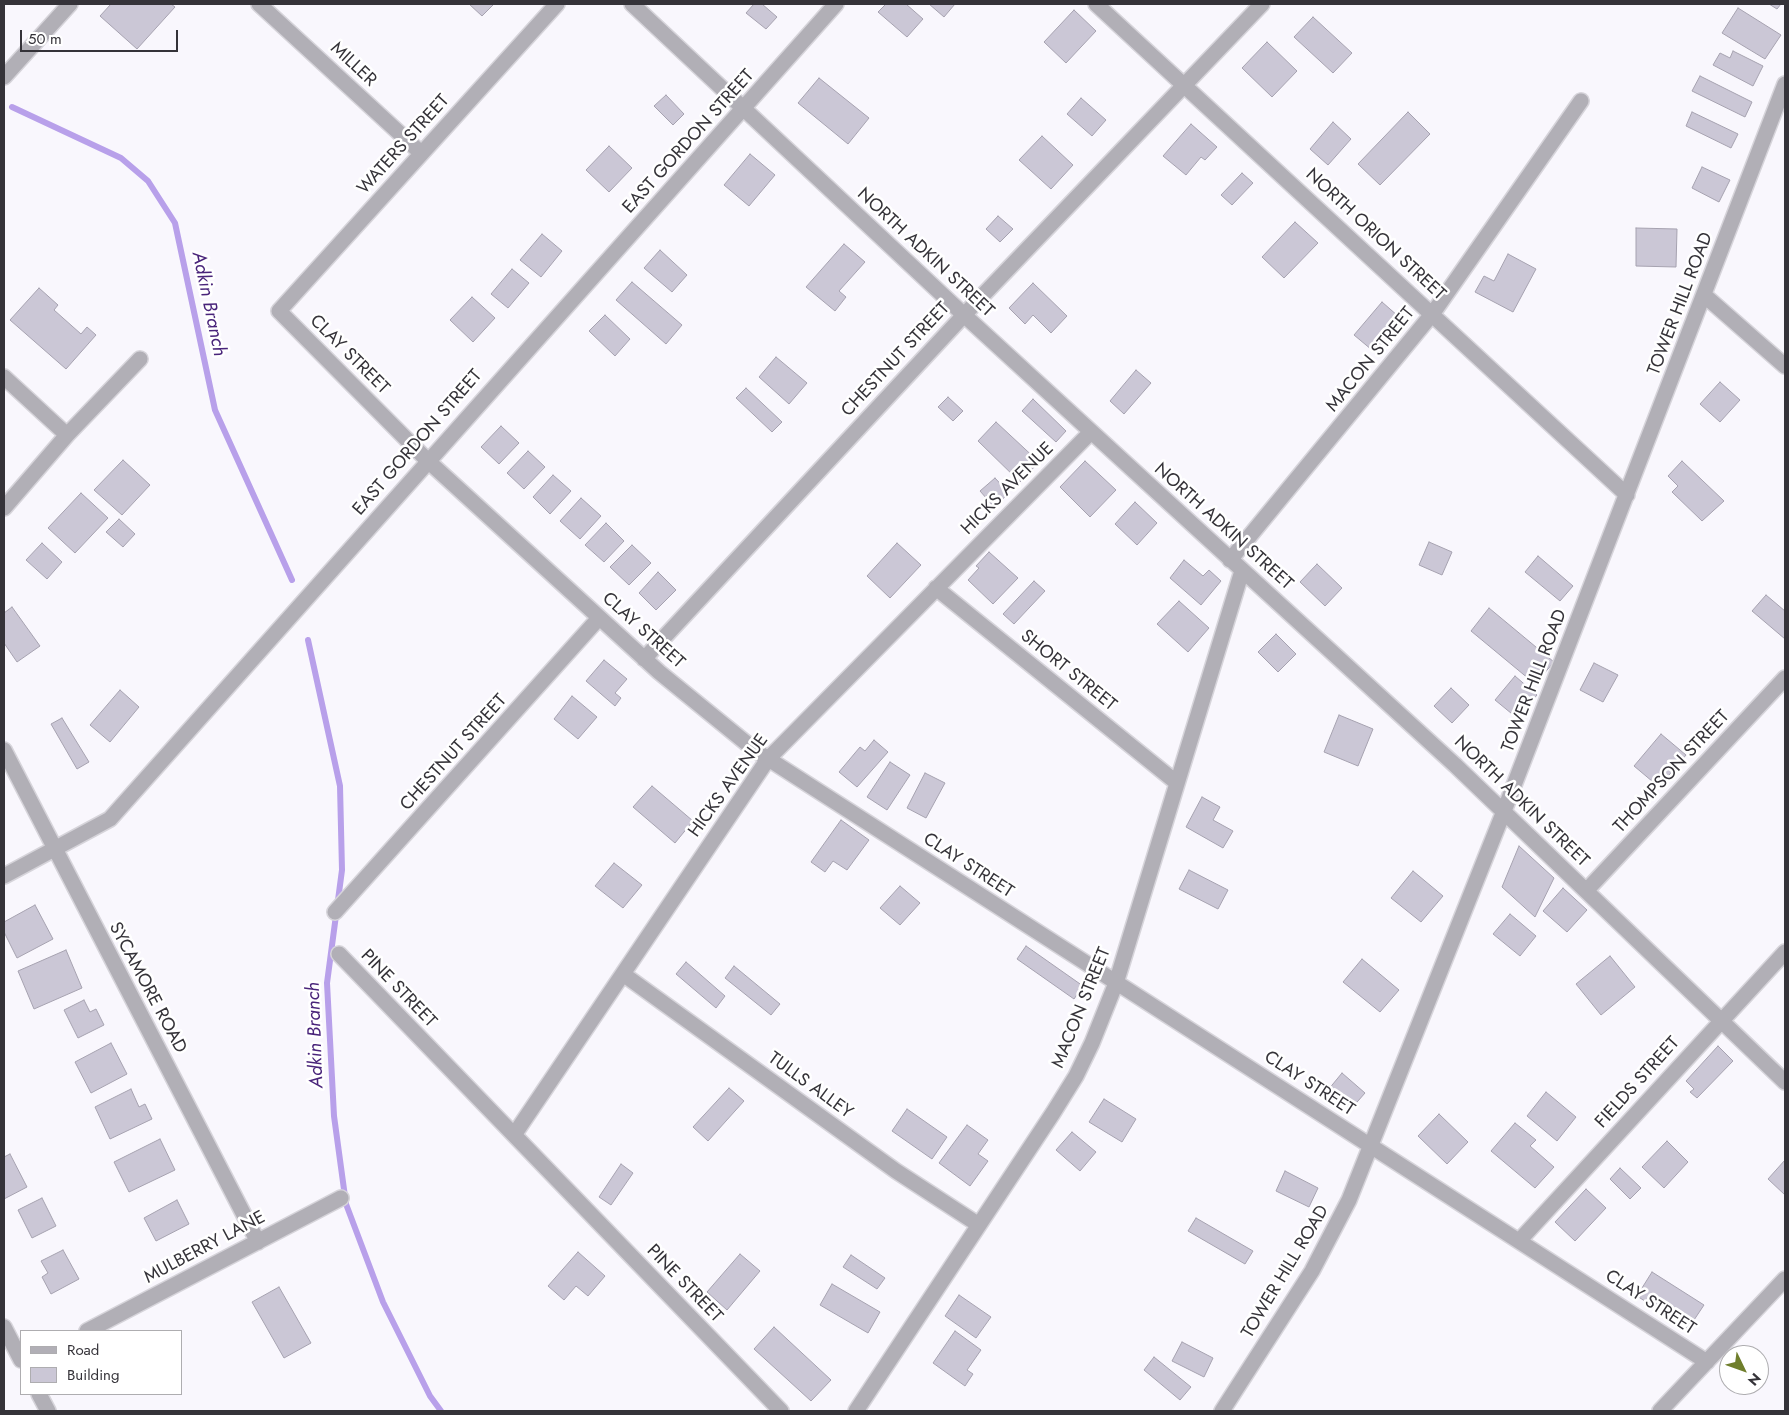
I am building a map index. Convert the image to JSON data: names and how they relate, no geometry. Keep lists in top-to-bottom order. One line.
{"streets":{"street":["MILLER","EAST GORDON STREET","WATERS STREET","NORTH ORION STREET","NORTH ADKIN STREET","TOWER HILL ROAD","CLAY STREET","CHESTNUT STREET","MACON STREET","HICKS AVENUE","SHORT STREET","THOMPSON STREET","SYCAMORE ROAD","PINE STREET","FIELDS STREET","TULLS ALLEY","MULBERRY LANE"]},"crossings":[["MILLER","WATERS STREET"],["EAST GORDON STREET","NORTH ADKIN STREET"],["EAST GORDON STREET","CLAY STREET"],["EAST GORDON STREET","SYCAMORE ROAD"],["WATERS STREET","CLAY STREET"],["NORTH ORION STREET","TOWER HILL ROAD"],["NORTH ORION STREET","CHESTNUT STREET"],["NORTH ORION STREET","MACON STREET"],["NORTH ADKIN STREET","TOWER HILL ROAD"],["NORTH ADKIN STREET","CHESTNUT STREET"],["NORTH ADKIN STREET","MACON STREET"],["NORTH ADKIN STREET","HICKS AVENUE"],["NORTH ADKIN STREET","THOMPSON STREET"],["NORTH ADKIN STREET","FIELDS STREET"],["TOWER HILL ROAD","CLAY STREET"],["CLAY STREET","CHESTNUT STREET"],["CLAY STREET","MACON STREET"],["CLAY STREET","HICKS AVENUE"],["CLAY STREET","FIELDS STREET"],["MACON STREET","SHORT STREET"],["MACON STREET","TULLS ALLEY"],["HICKS AVENUE","SHORT STREET"],["HICKS AVENUE","PINE STREET"],["HICKS AVENUE","TULLS ALLEY"],["SYCAMORE ROAD","MULBERRY LANE"]],"water":["Adkin Branch"],"legend":["Road","Building"],"scale_bar":"50 m","north":"bottom right"}
